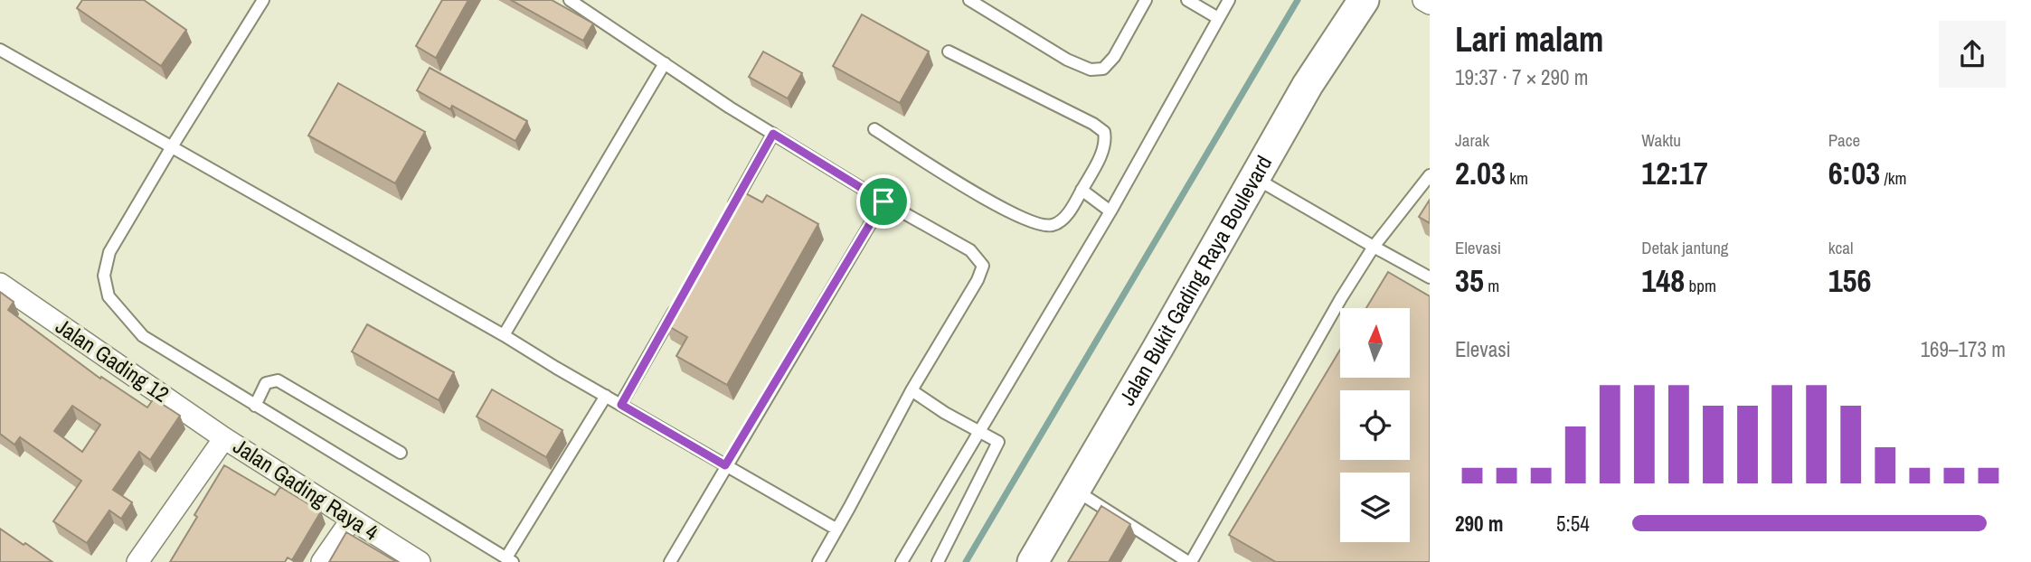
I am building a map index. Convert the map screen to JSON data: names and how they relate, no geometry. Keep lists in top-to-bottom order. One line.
{"streets":{"street":["Jalan Bukit Gading Raya Boulevard","Jalan Gading 12","Jalan Gading Raya 4"]},"crossings":[["Jalan Gading 12","Jalan Gading Raya 4"]],"north":"top","page":{"heading":["Lari malam","19:37 · 7 × 290 m"],"stats":[["Jarak","2.03 km"],["Waktu","12:17"],["Pace","6:03 /km"],["Elevasi","35 m"],["Detak jantung","148 bpm"],["kcal","156"]],"chart":["Elevasi","169–173 m"],"list":[{"name":"290 m","note":"5:54"}]}}
